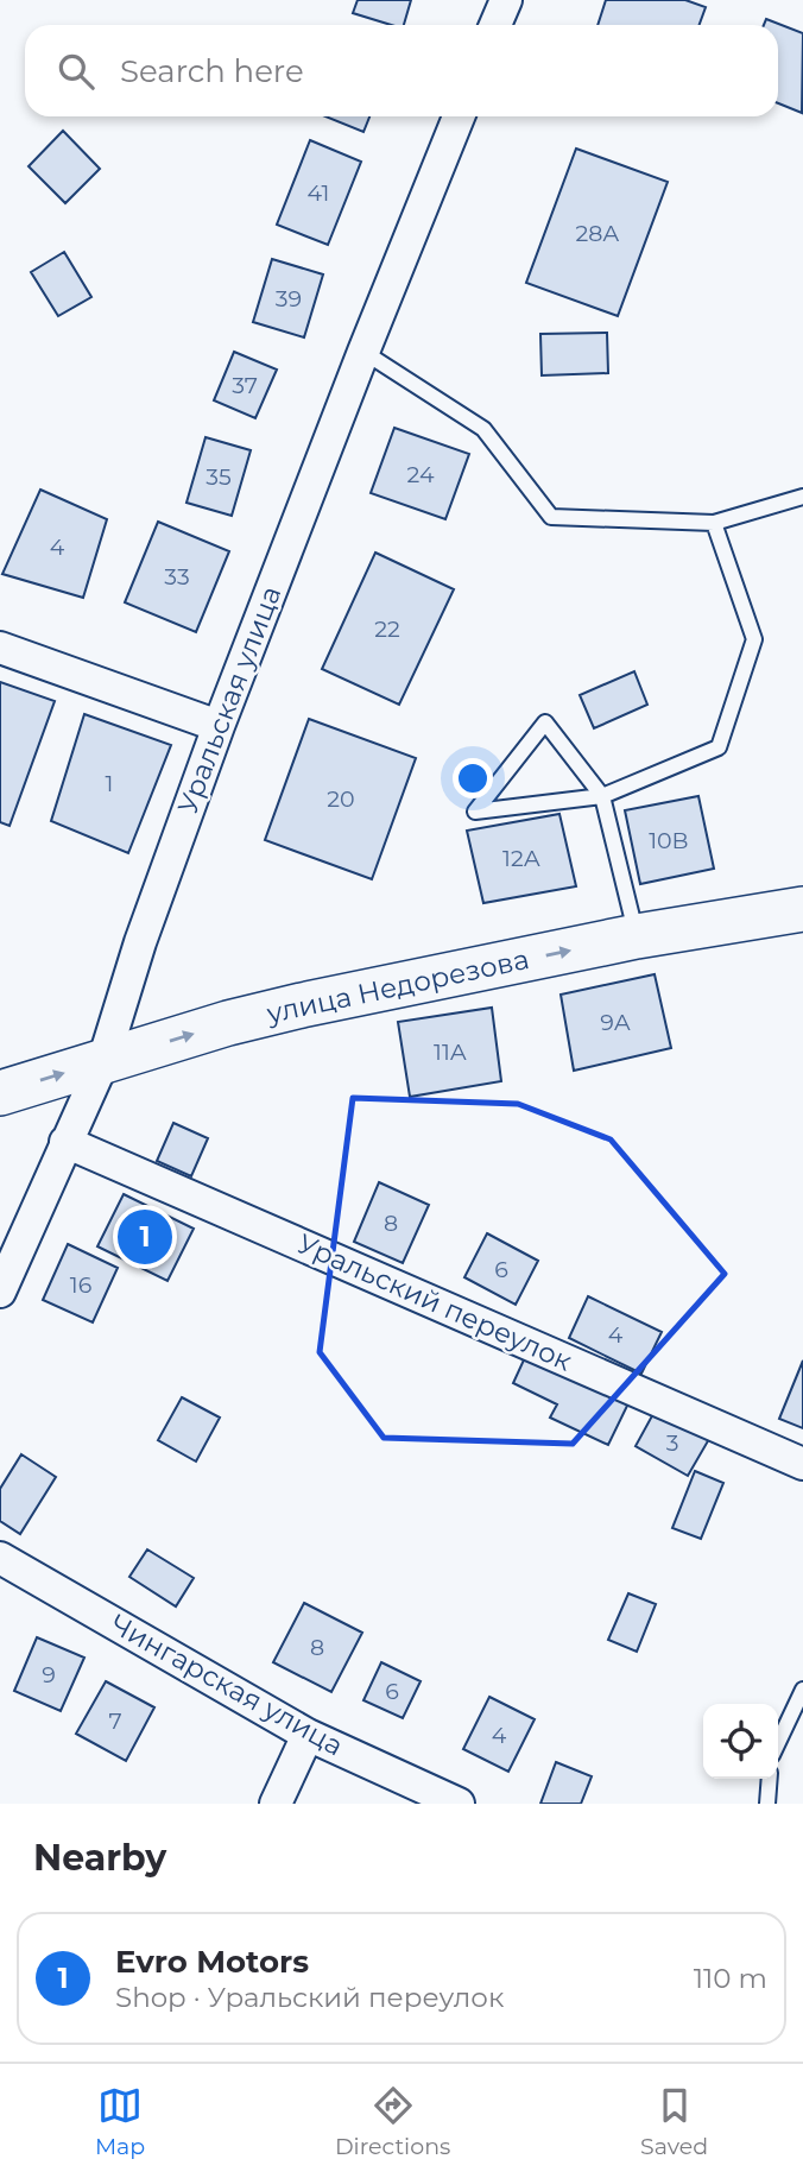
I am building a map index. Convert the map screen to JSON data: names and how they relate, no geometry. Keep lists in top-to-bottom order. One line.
{"streets":{"street":["Уральская улица","улица Недорезова","Уральский переулок","Чингарская улица"]},"crossings":[["Уральская улица","улица Недорезова"],["Уральская улица","Уральский переулок"]],"one_way":["улица Недорезова"],"house_numbers":["41","28А","39","37","24","35","4","33","22","1","20","10В","12А","9А","11А","8","6","16","4","3","8","9","6","7","4"],"page":{"search":"Search here","pins":"1","heading":"Nearby","list":[{"mark":"1","name":"Evro Motors","note":"Shop · Уральский переулок","value":"110 m"}],"nav":["Map","Directions","Saved"]}}
